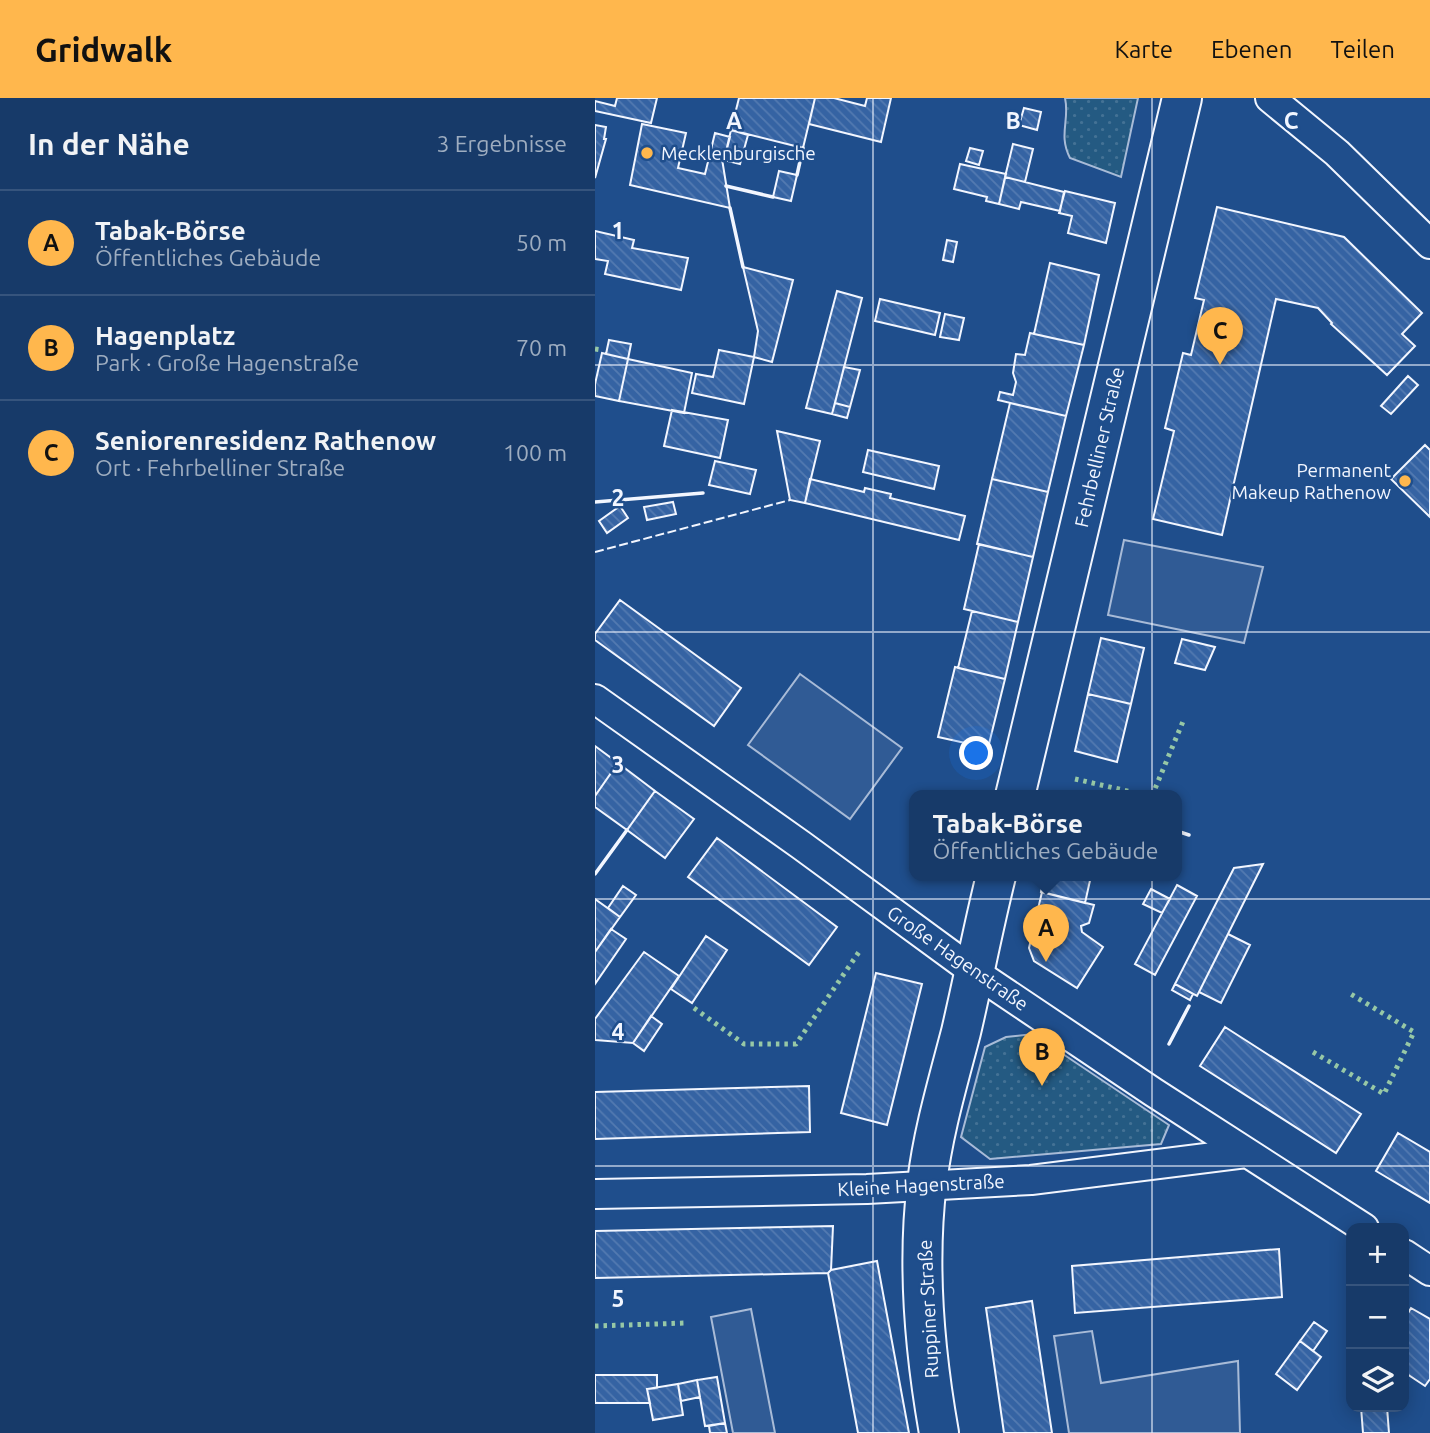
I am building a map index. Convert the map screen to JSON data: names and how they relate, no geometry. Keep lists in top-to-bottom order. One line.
{"streets":{"main road":["Fehrbelliner Straße","Ruppiner Straße"],"street":["Große Hagenstraße","Kleine Hagenstraße"]},"crossings":[["Große Hagenstraße","Kleine Hagenstraße"],["Große Hagenstraße","Ruppiner Straße"],["Kleine Hagenstraße","Ruppiner Straße"]],"places":["Mecklenburgische","Permanent Makeup Rathenow"],"page":{"header":"Gridwalk","nav":["Karte","Ebenen","Teilen"],"heading":["In der Nähe","3 Ergebnisse"],"list":[{"mark":"A","name":"Tabak-Börse","note":"Öffentliches Gebäude","value":"50 m"},{"mark":"B","name":"Hagenplatz","note":"Park · Große Hagenstraße","value":"70 m"},{"mark":"C","name":"Seniorenresidenz Rathenow","note":"Ort · Fehrbelliner Straße","value":"100 m"}],"pins":["C","A","B"],"popup":["Tabak-Börse","Öffentliches Gebäude"],"map_buttons":["+","−"]},"grid":{"columns":["A","B","C"],"rows":["1","2","3","4","5"]}}
